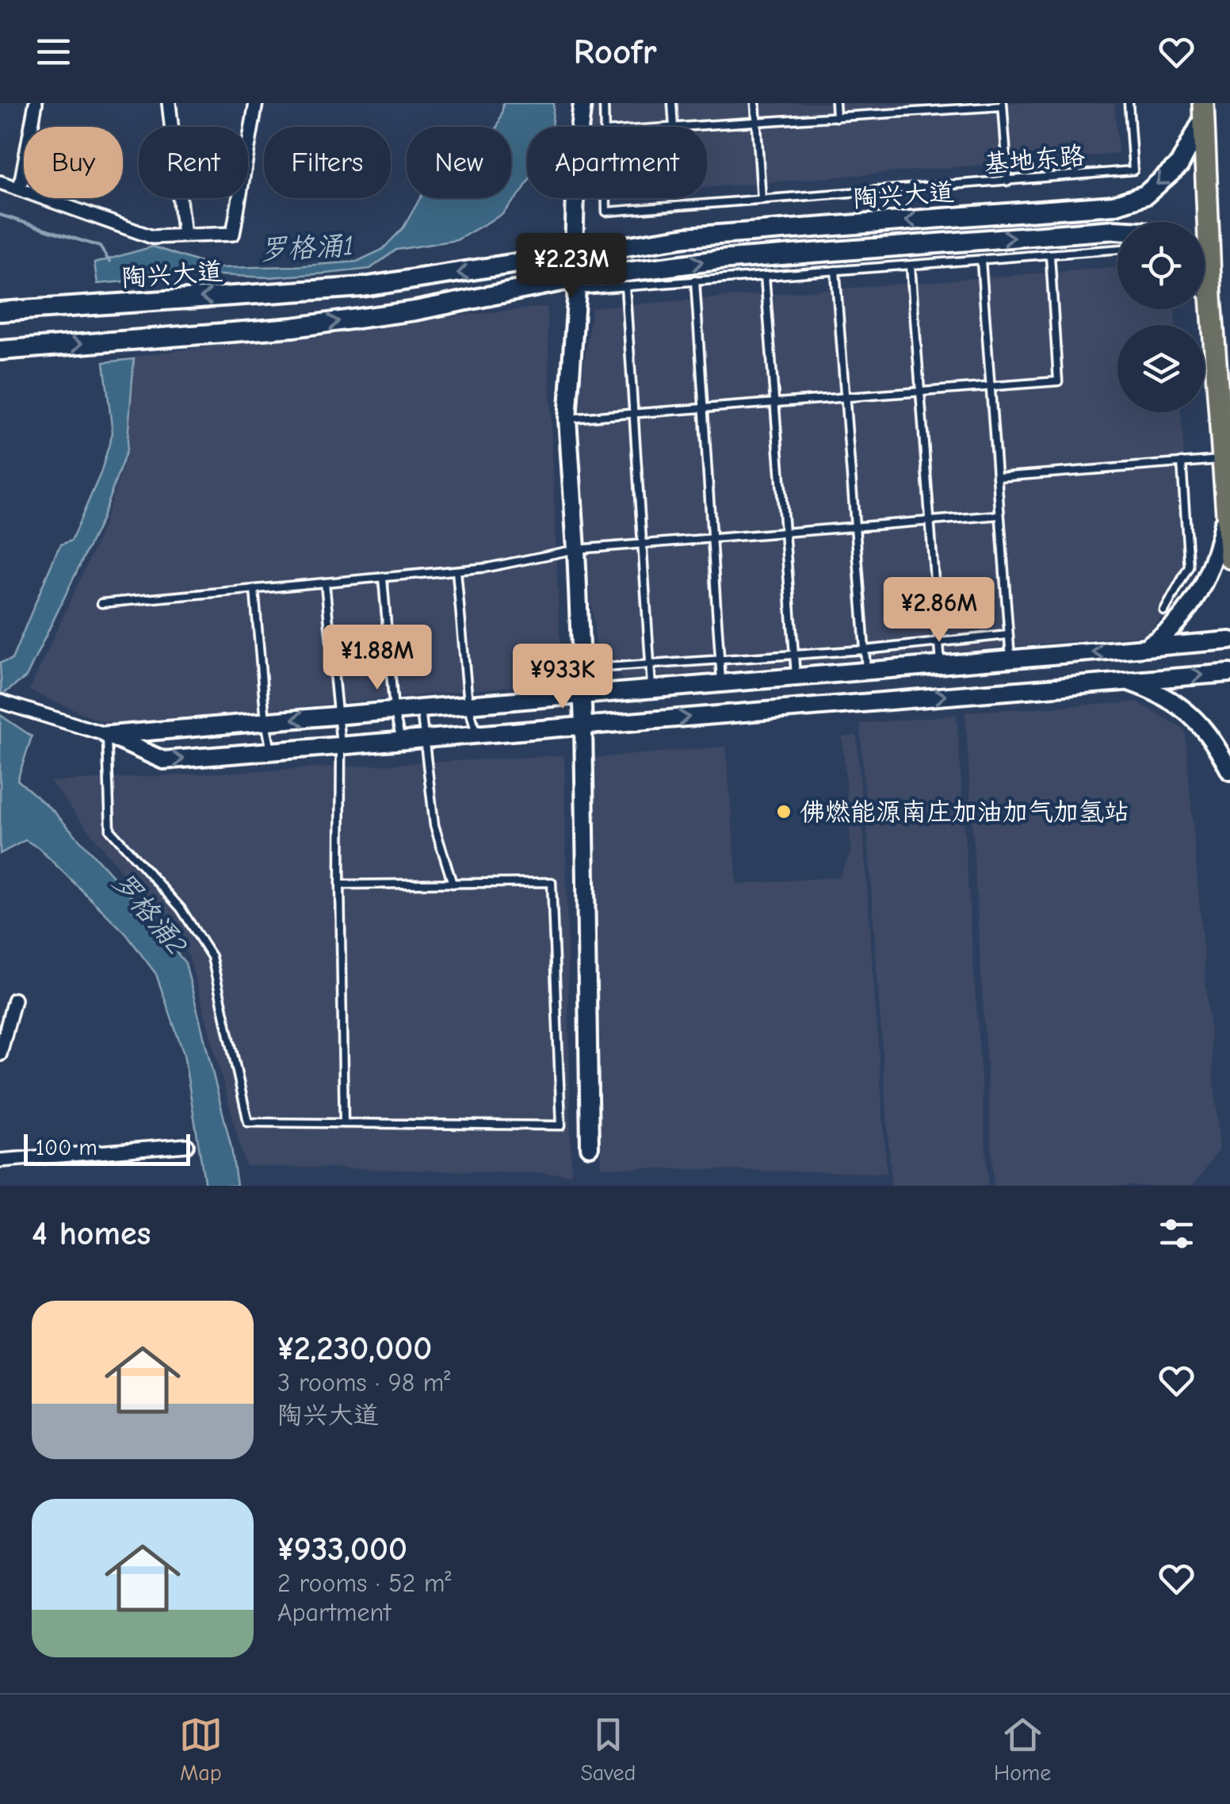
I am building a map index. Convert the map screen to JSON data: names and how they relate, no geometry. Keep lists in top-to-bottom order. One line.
{"streets":{"main road":["陶兴大道"],"lane":["基地东路"]},"water":["罗格涌1","罗格涌2"],"places":["佛燃能源南庄加油加气加氢站"],"scale_bar":"100 m","page":{"header":"Roofr","chip":["Buy","Rent","Filters","New","Apartment"],"price":["¥2.23M","¥2.86M","¥1.88M","¥933K"],"scale":"100 m","heading":"4 homes","list":[{"name":"¥2,230,000","note":"3 rooms · 98 m² · 陶兴大道"},{"name":"¥933,000","note":"2 rooms · 52 m² · Apartment"}],"tabs":["Map","Saved","Home"]}}
